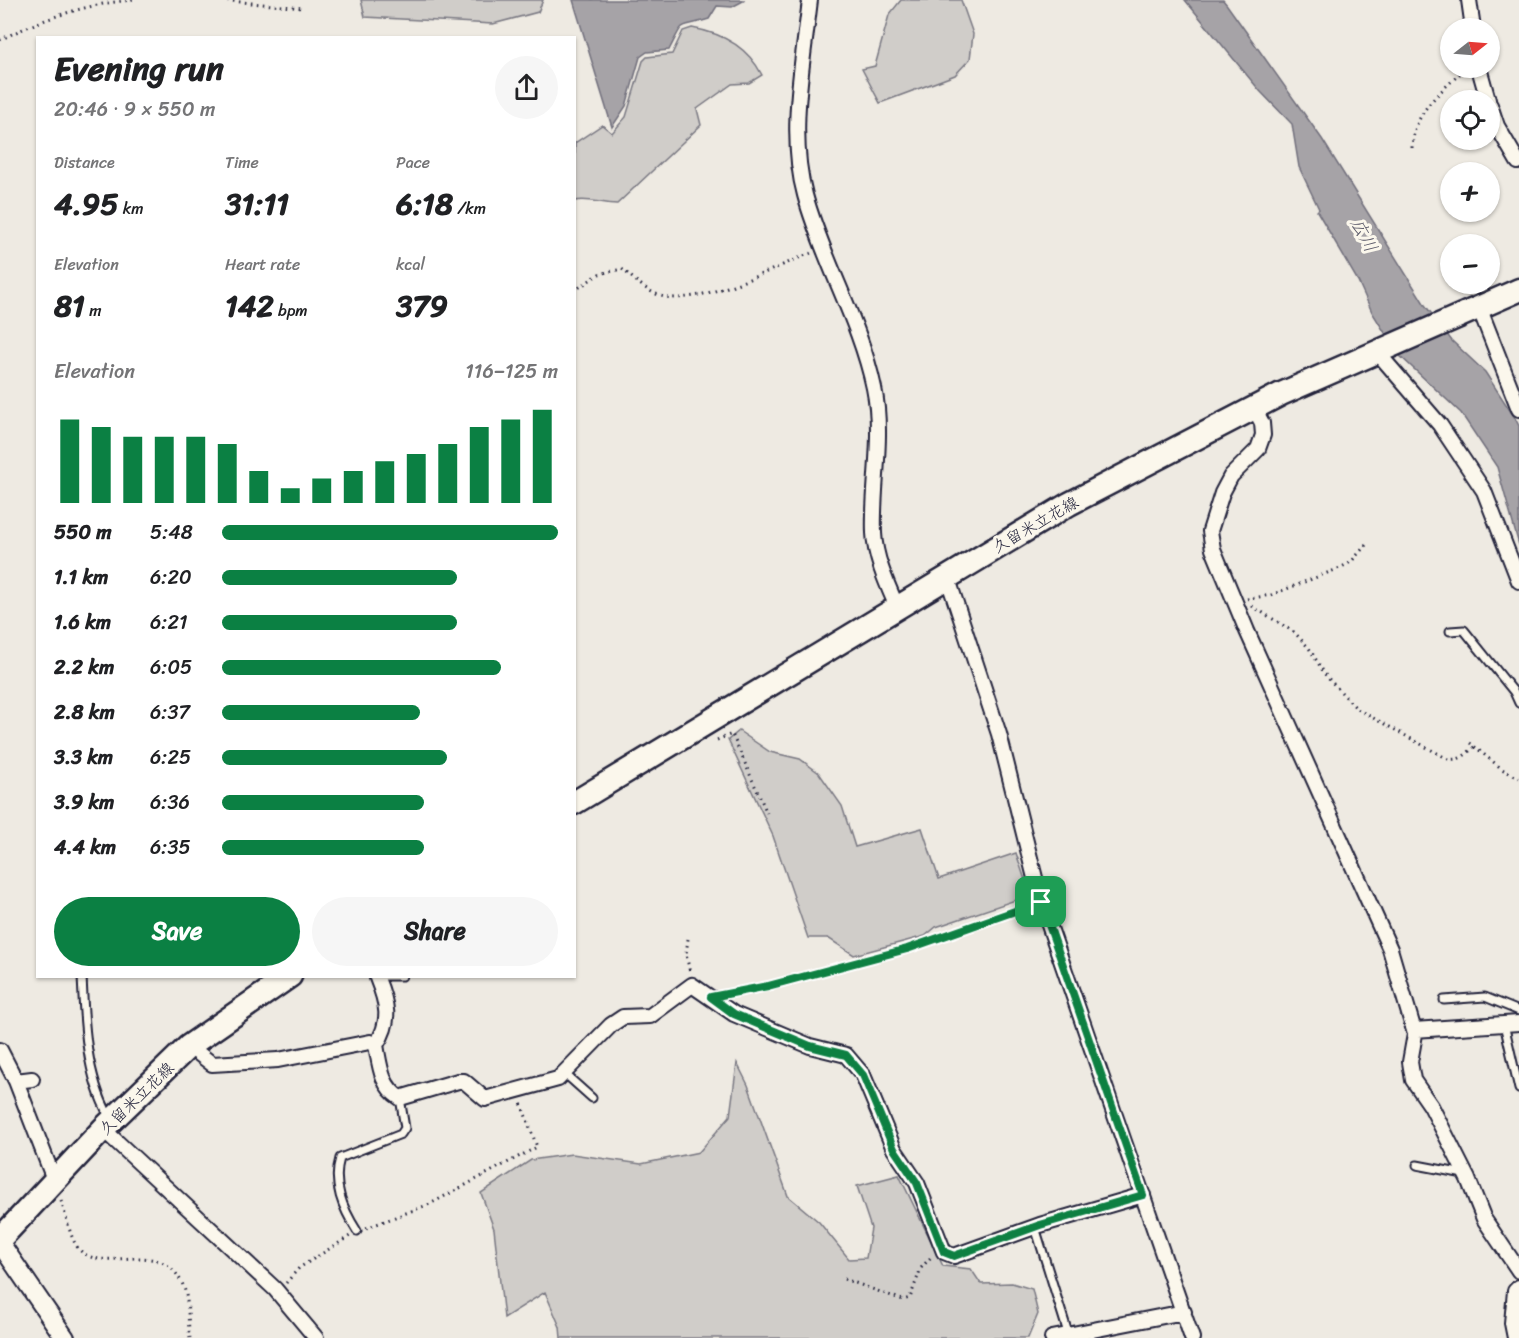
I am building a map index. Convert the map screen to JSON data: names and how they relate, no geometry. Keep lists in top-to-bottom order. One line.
{"streets":{"main road":["久留米立花線"]},"water":["広川"],"north":"right","page":{"map_buttons":["+","−"],"heading":["Evening run","20:46 · 9 × 550 m"],"stats":[["Distance","4.95 km"],["Time","31:11"],["Pace","6:18 /km"],["Elevation","81 m"],["Heart rate","142 bpm"],["kcal","379"]],"chart":["Elevation","116–125 m"],"list":[{"name":"550 m","note":"5:48"},{"name":"1.1 km","note":"6:20"},{"name":"1.6 km","note":"6:21"},{"name":"2.2 km","note":"6:05"},{"name":"2.8 km","note":"6:37"},{"name":"3.3 km","note":"6:25"},{"name":"3.9 km","note":"6:36"},{"name":"4.4 km","note":"6:35"}],"buttons":["Save","Share"]}}
